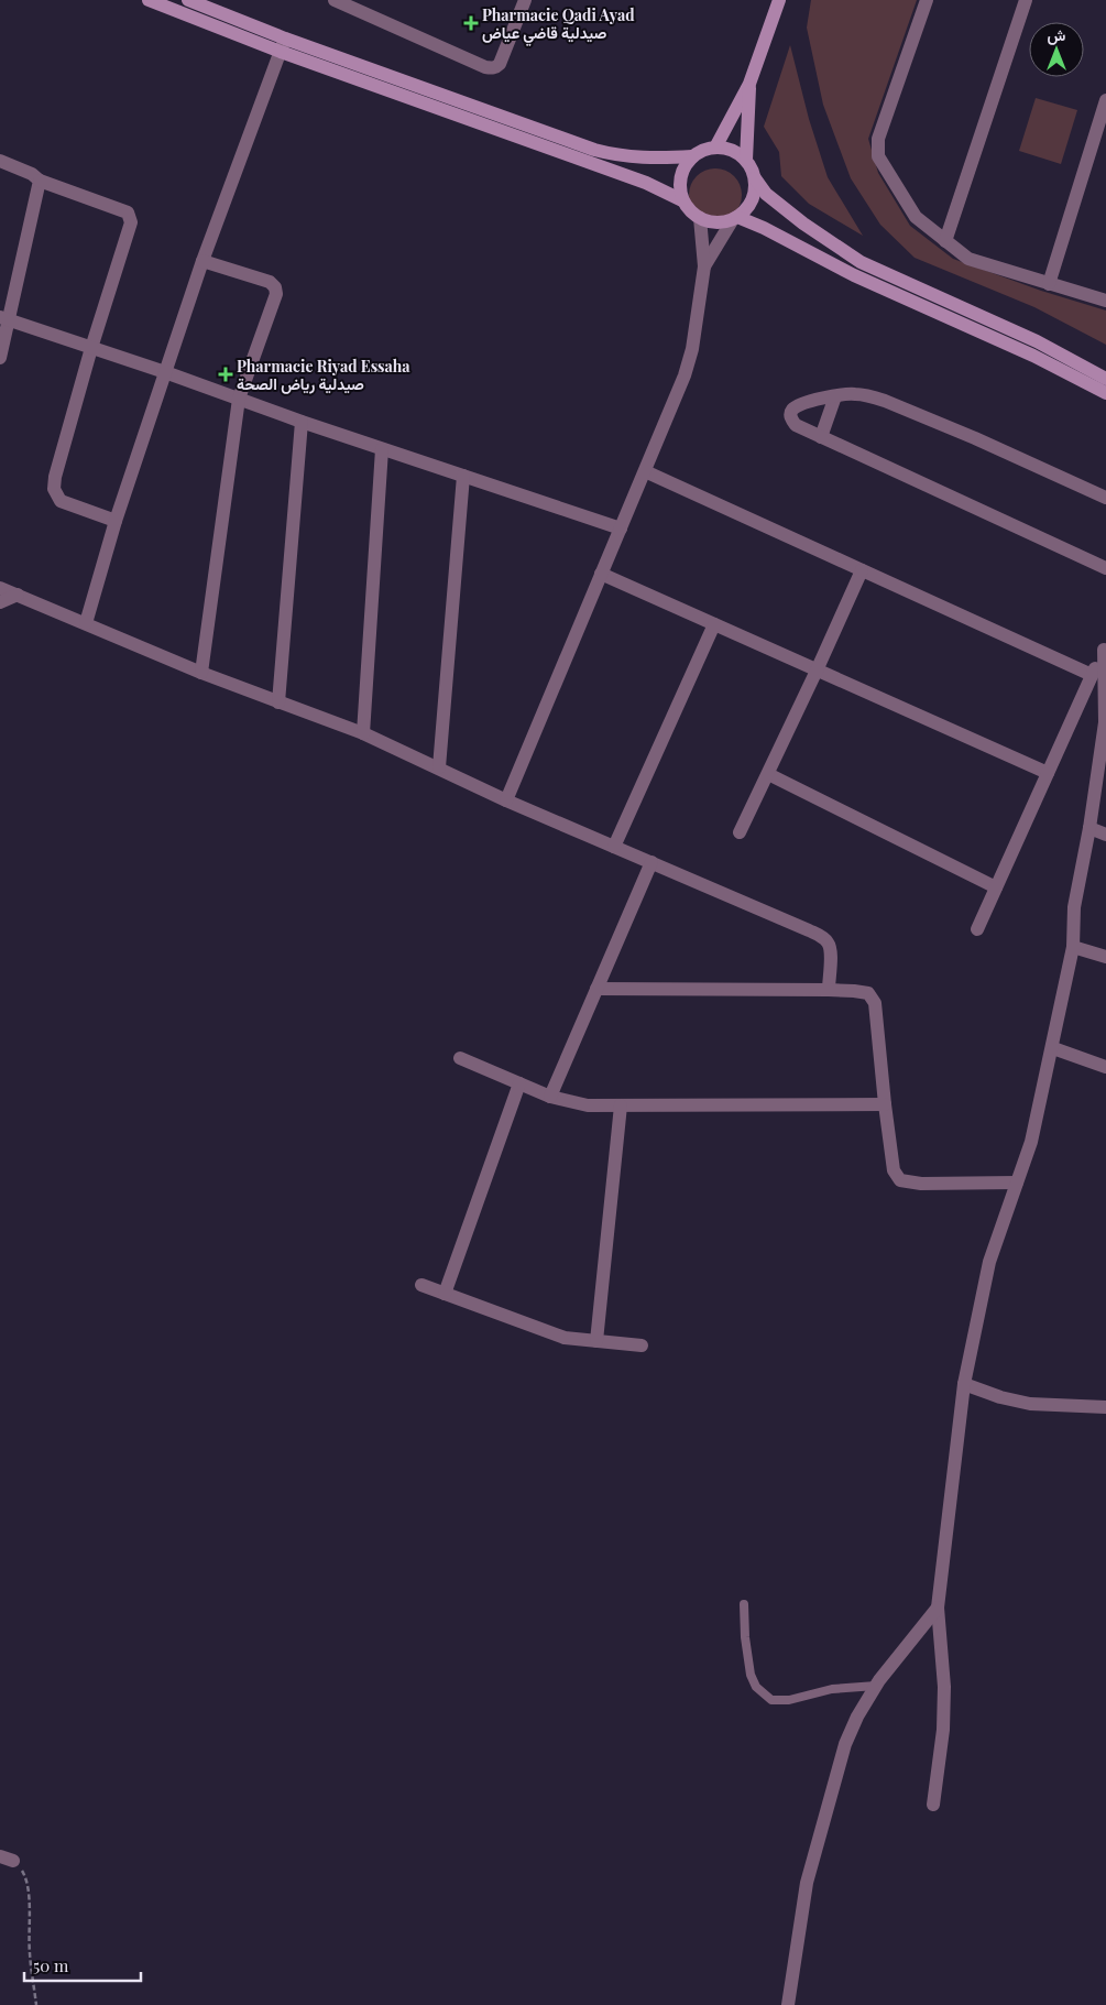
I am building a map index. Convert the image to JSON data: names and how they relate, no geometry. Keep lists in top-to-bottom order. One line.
{"places":{"health":["Pharmacie Qadi Ayad صيدلية قاضي عياض","Pharmacie Riyad Essaha صيدلية رياض الصحة"]},"scale_bar":"50 m","north":"top"}
